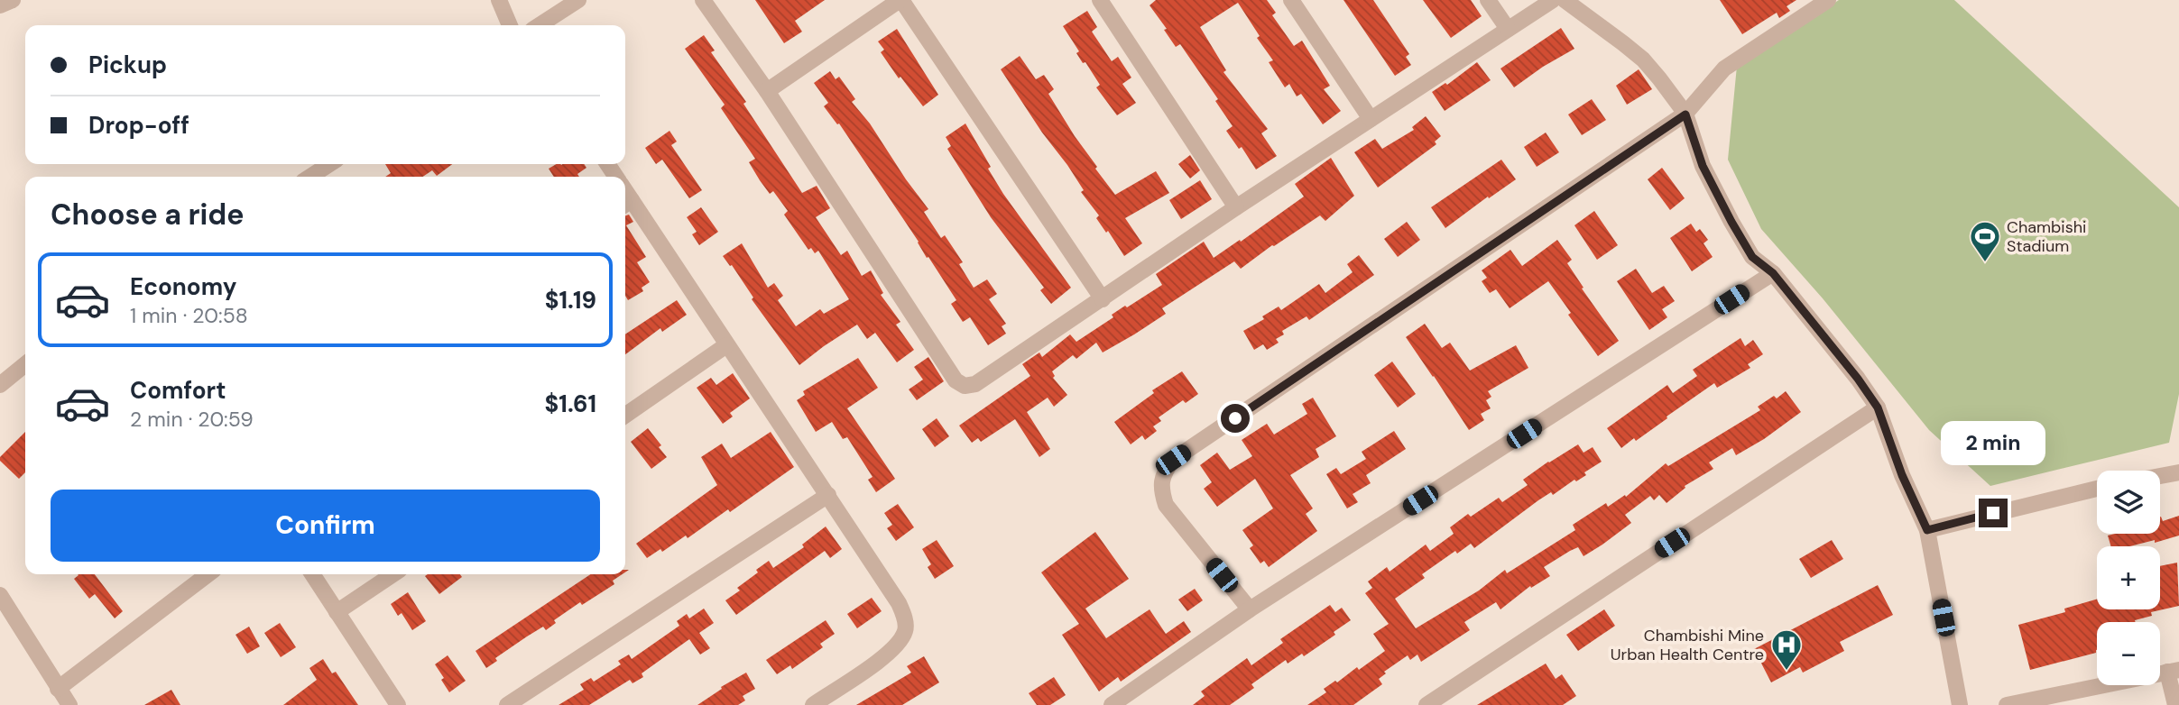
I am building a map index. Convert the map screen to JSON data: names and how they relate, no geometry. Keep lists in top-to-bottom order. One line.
{"places":{"sports":["Chambishi Stadium"],"hospital":["Chambishi Mine Urban Health Centre"]},"page":{"banner":["Pickup","Drop-off"],"heading":"Choose a ride","list":[{"name":"Economy","note":"1 min · 20:58","value":"$1.19"},{"name":"Comfort","note":"2 min · 20:59","value":"$1.61"}],"bubble":"2 min","map_buttons":["+","−"],"buttons":"Confirm"}}
